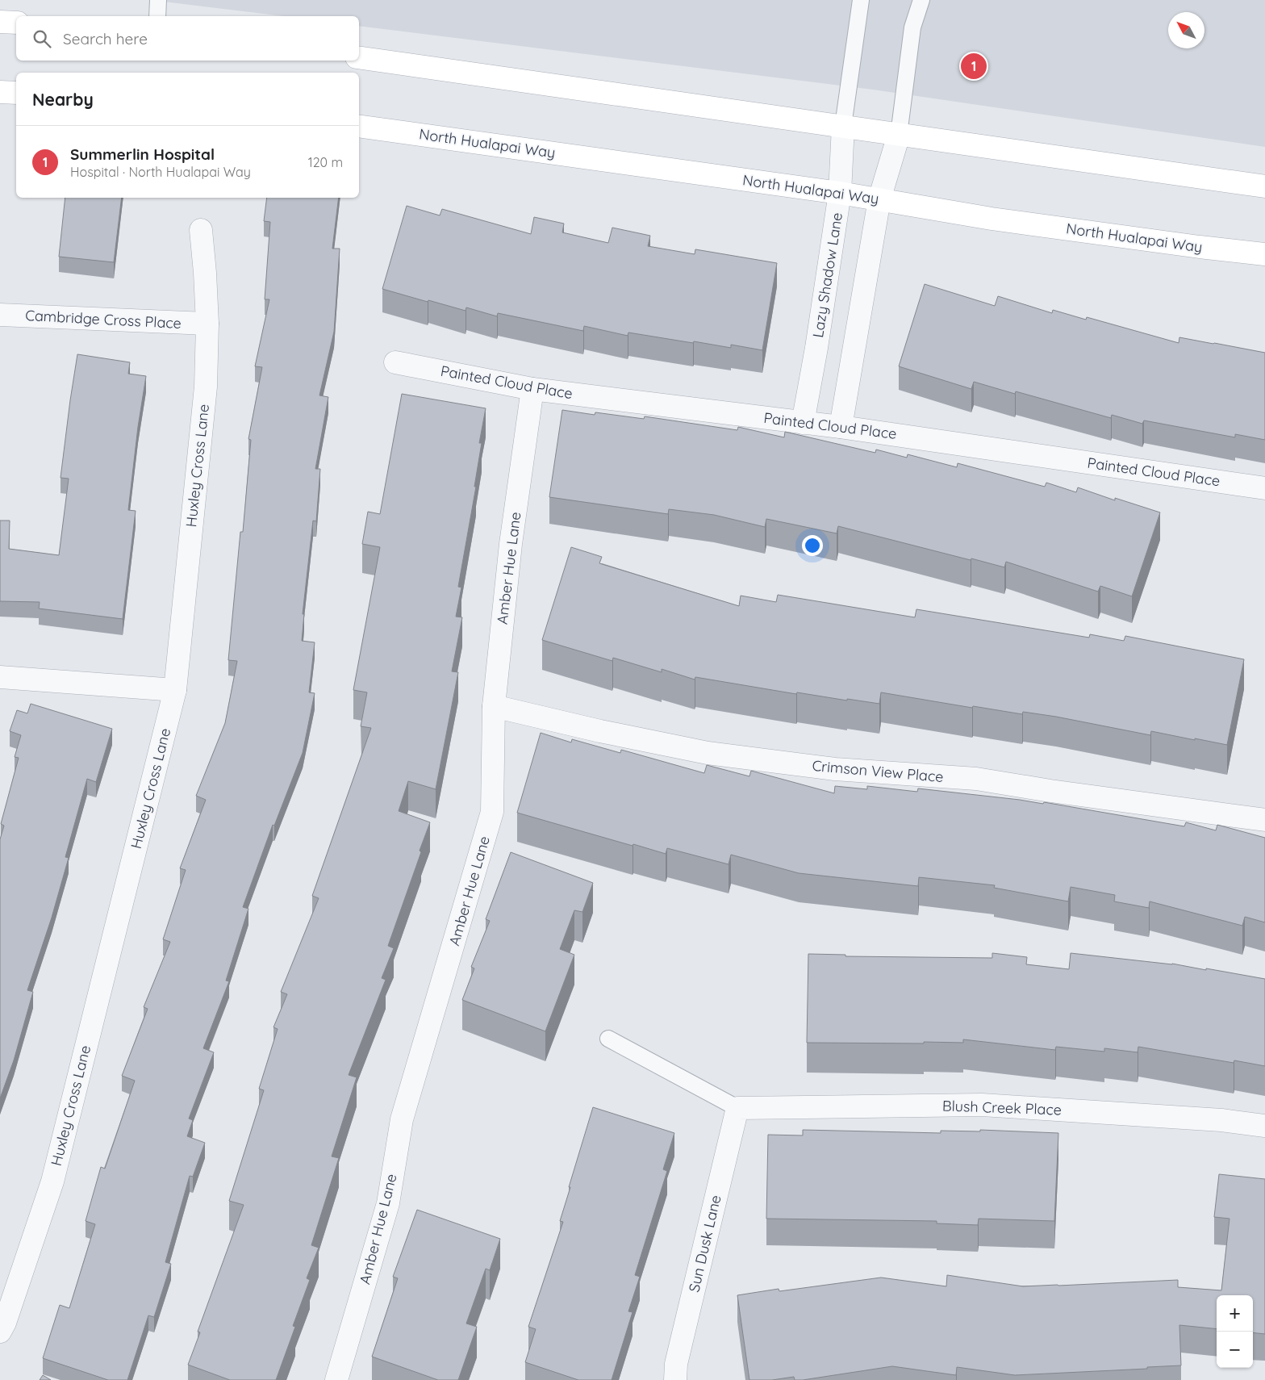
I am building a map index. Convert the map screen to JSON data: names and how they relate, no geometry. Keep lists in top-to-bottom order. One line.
{"streets":{"main road":["North Hualapai Way"],"street":["Lazy Shadow Lane","Cambridge Cross Place","Painted Cloud Place","Huxley Cross Lane","Amber Hue Lane","Crimson View Place","Blush Creek Place","Sun Dusk Lane"]},"crossings":[["North Hualapai Way","Lazy Shadow Lane"],["Lazy Shadow Lane","Painted Cloud Place"],["Cambridge Cross Place","Huxley Cross Lane"],["Painted Cloud Place","Amber Hue Lane"],["Amber Hue Lane","Crimson View Place"],["Blush Creek Place","Sun Dusk Lane"]],"north":"top left","page":{"search":"Search here","pins":"1","heading":"Nearby","list":[{"mark":"1","name":"Summerlin Hospital","note":"Hospital · North Hualapai Way","value":"120 m"}],"map_buttons":["+","−"]}}
